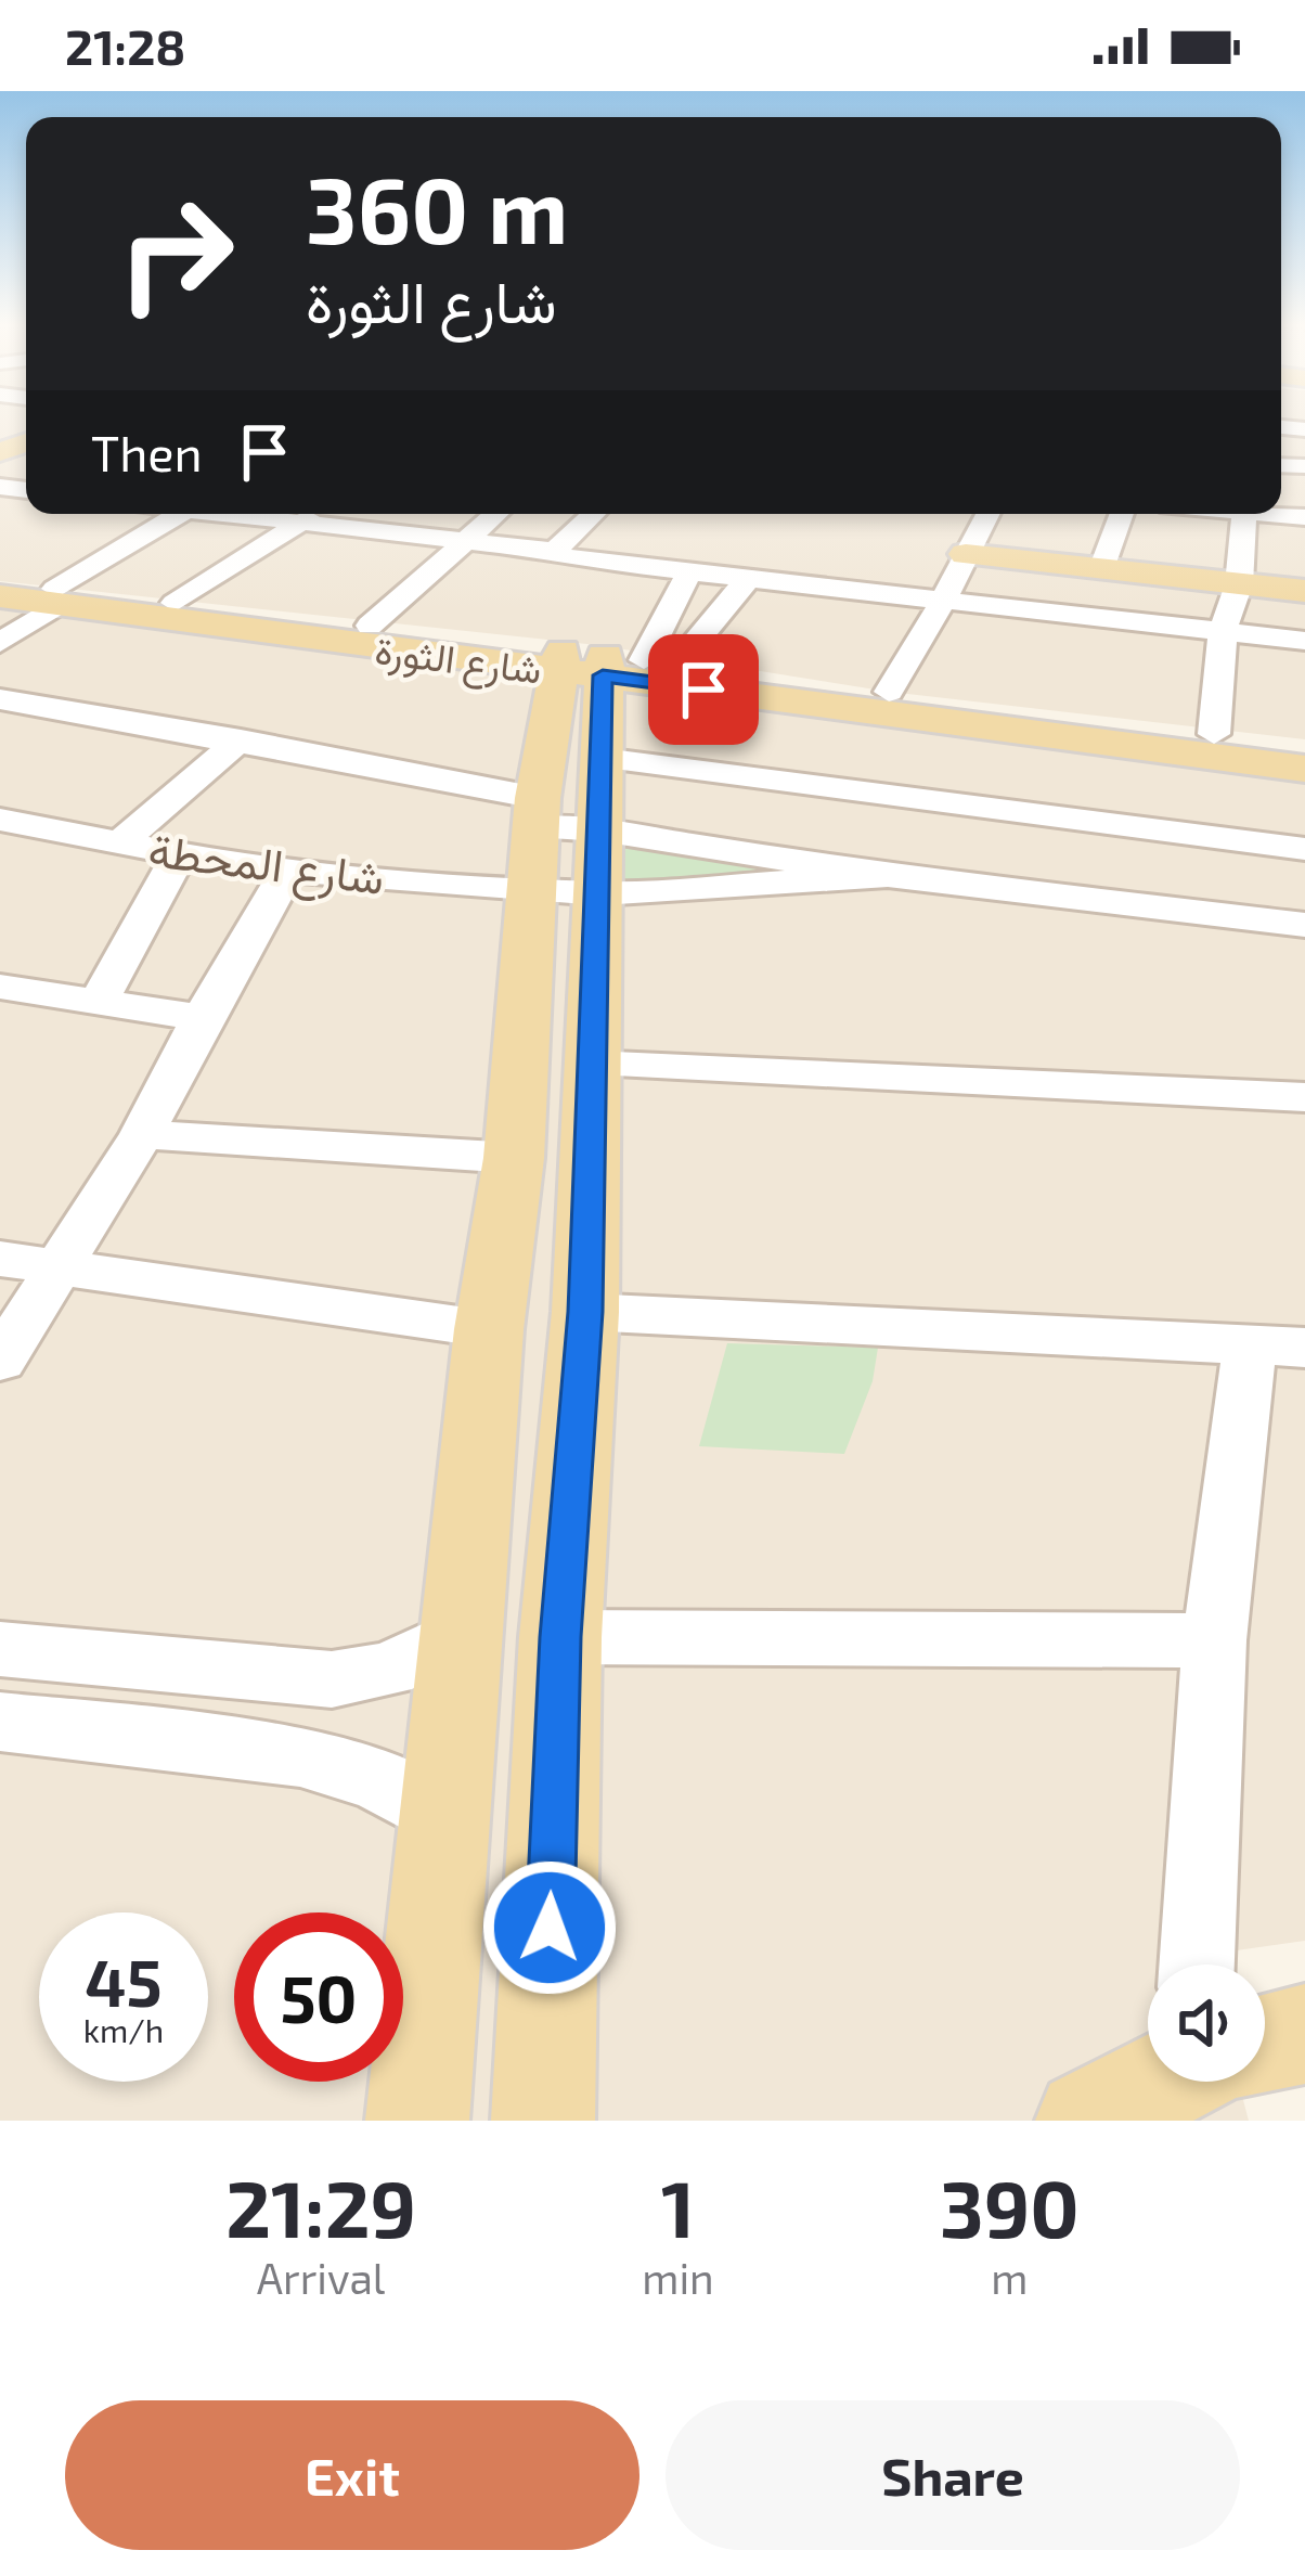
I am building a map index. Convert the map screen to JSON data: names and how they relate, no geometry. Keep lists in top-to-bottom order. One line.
{"streets":{"main road":["شارع الثورة"],"street":["شارع المحطة"]},"page":{"status":"21:28","turn":["360 m","شارع الثورة"],"then":"Then","speed":"45 km/h","limit":"50","eta":["21:29","Arrival","1","min","390","m"],"buttons":["Exit","Share"]}}
